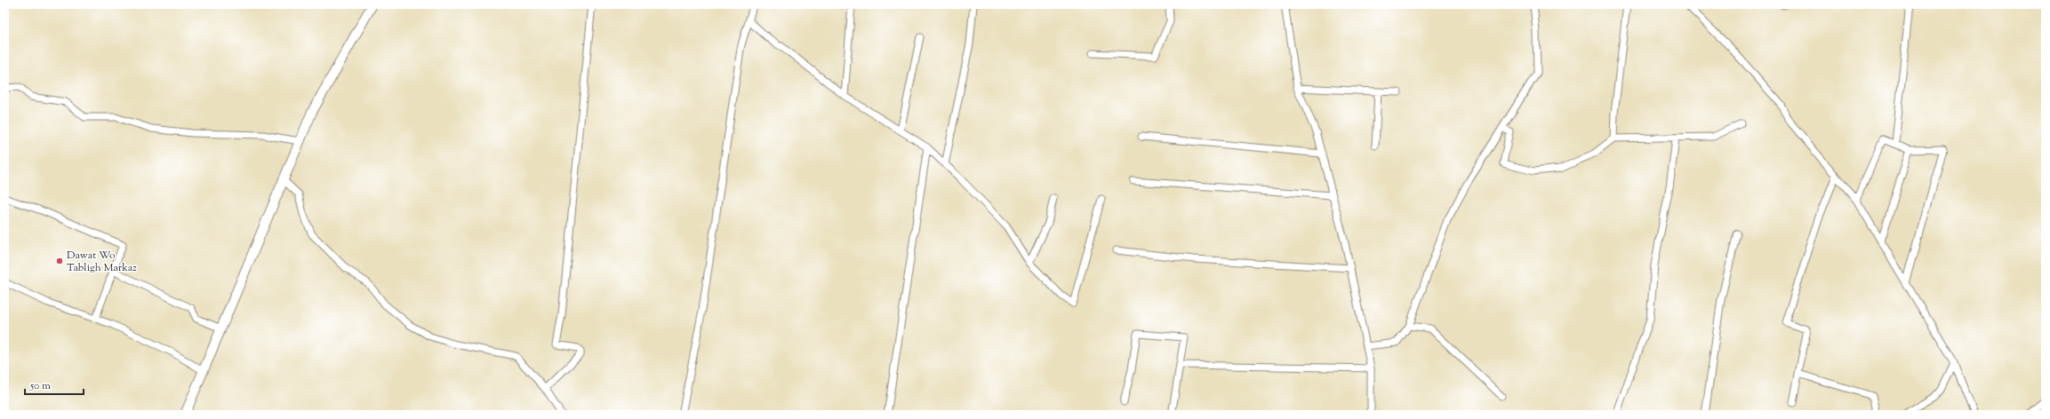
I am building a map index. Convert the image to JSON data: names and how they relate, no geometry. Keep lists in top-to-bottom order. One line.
{"places":["Dawat Wo Tabligh Markaz"],"scale_bar":"50 m"}
